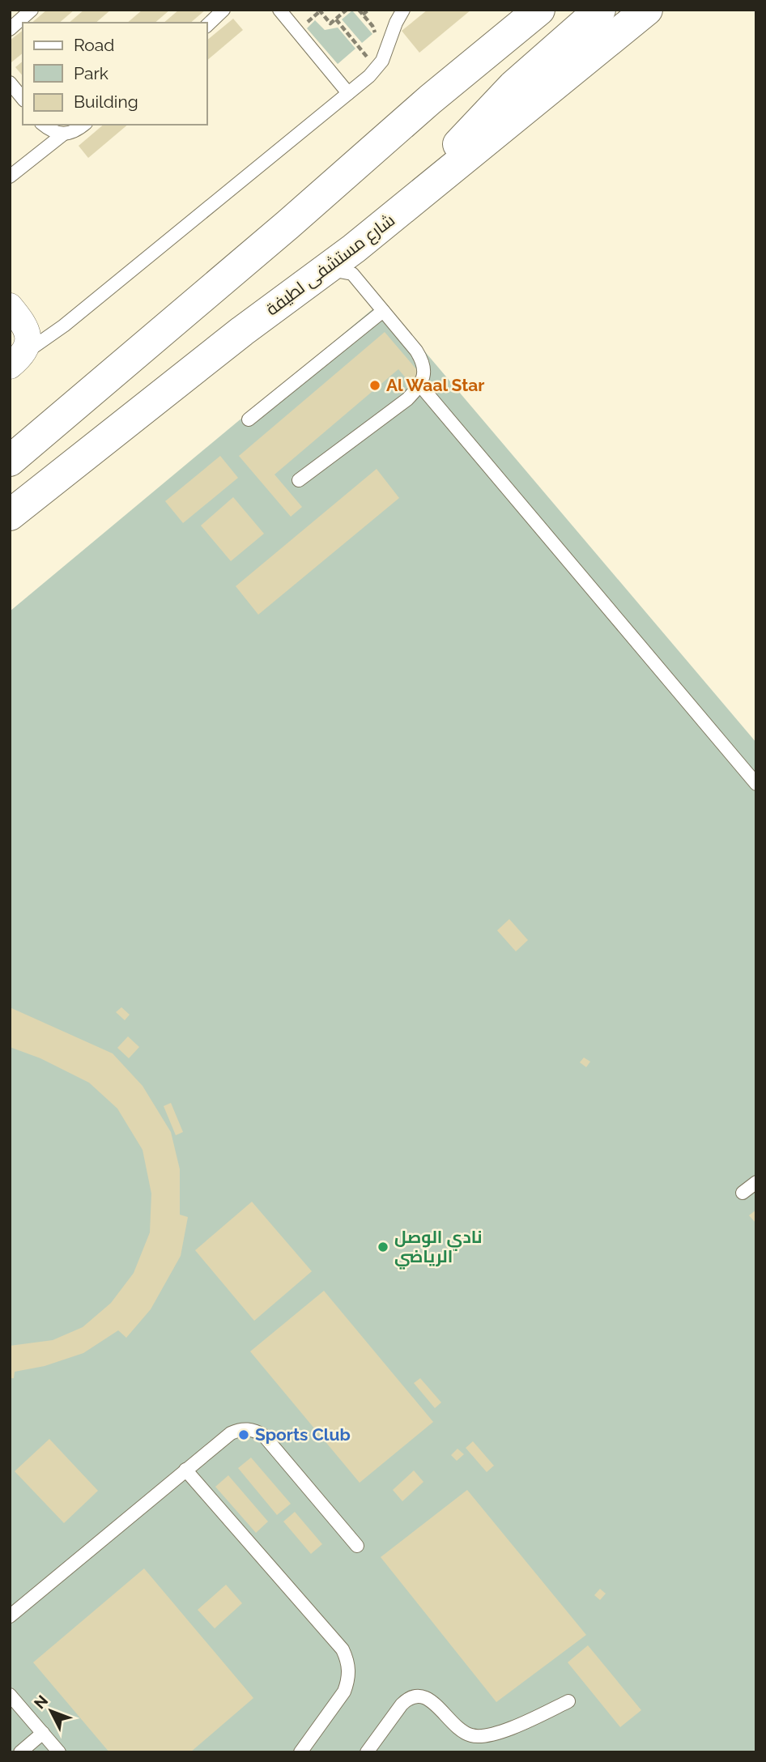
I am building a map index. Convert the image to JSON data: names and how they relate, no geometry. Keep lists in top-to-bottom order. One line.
{"streets":{"main road":["شارع مستشفى لطيفة"]},"places":["Al Waal Star","نادي الوصل الرياضي","Sports Club"],"legend":["Road","Park","Building"],"north":"top left"}
